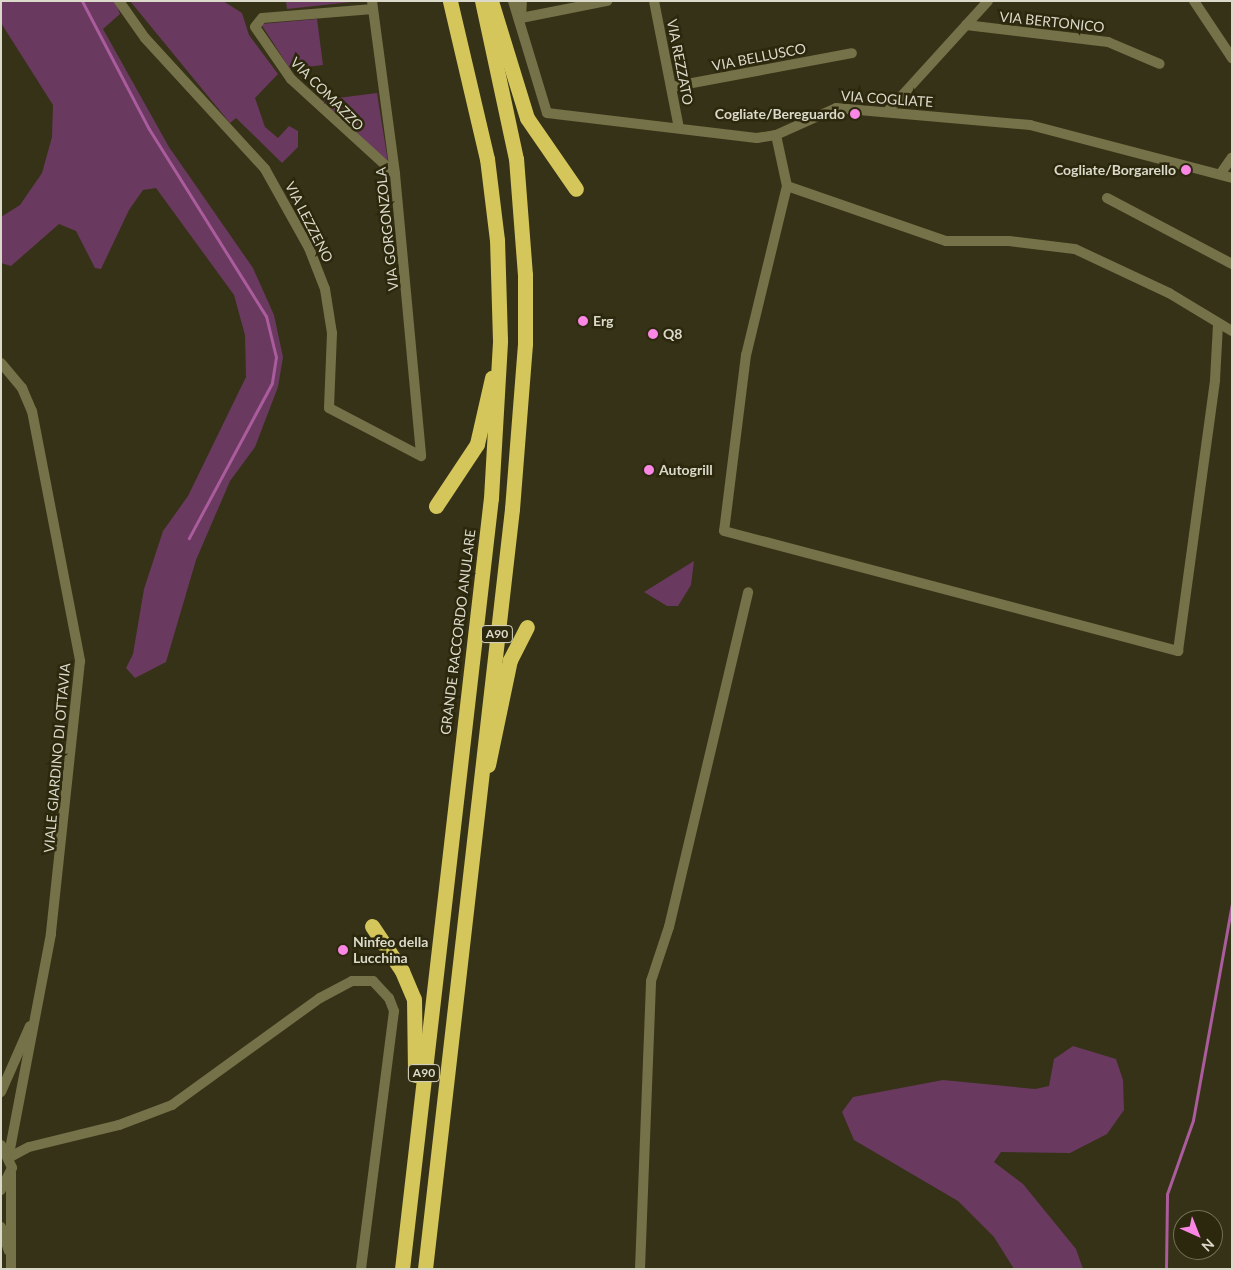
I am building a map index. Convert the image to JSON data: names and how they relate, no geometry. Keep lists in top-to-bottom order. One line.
{"streets":{"highway":["GRANDE RACCORDO ANULARE","A90"],"street":["VIA BERTONICO","VIA BELLUSCO","VIA REZZATO","VIA COMAZZO","VIA COGLIATE","VIA LEZZENO","VIA GORGONZOLA","VIALE GIARDINO DI OTTAVIA"]},"crossings":[["VIA BELLUSCO","VIA REZZATO"],["VIA REZZATO","VIA COGLIATE"],["VIA COMAZZO","VIA GORGONZOLA"],["VIA LEZZENO","VIA GORGONZOLA"]],"places":["Cogliate/Bereguardo","Cogliate/Borgarello","Erg","Q8","Autogrill","Ninfeo della Lucchina"],"north":"bottom right"}
